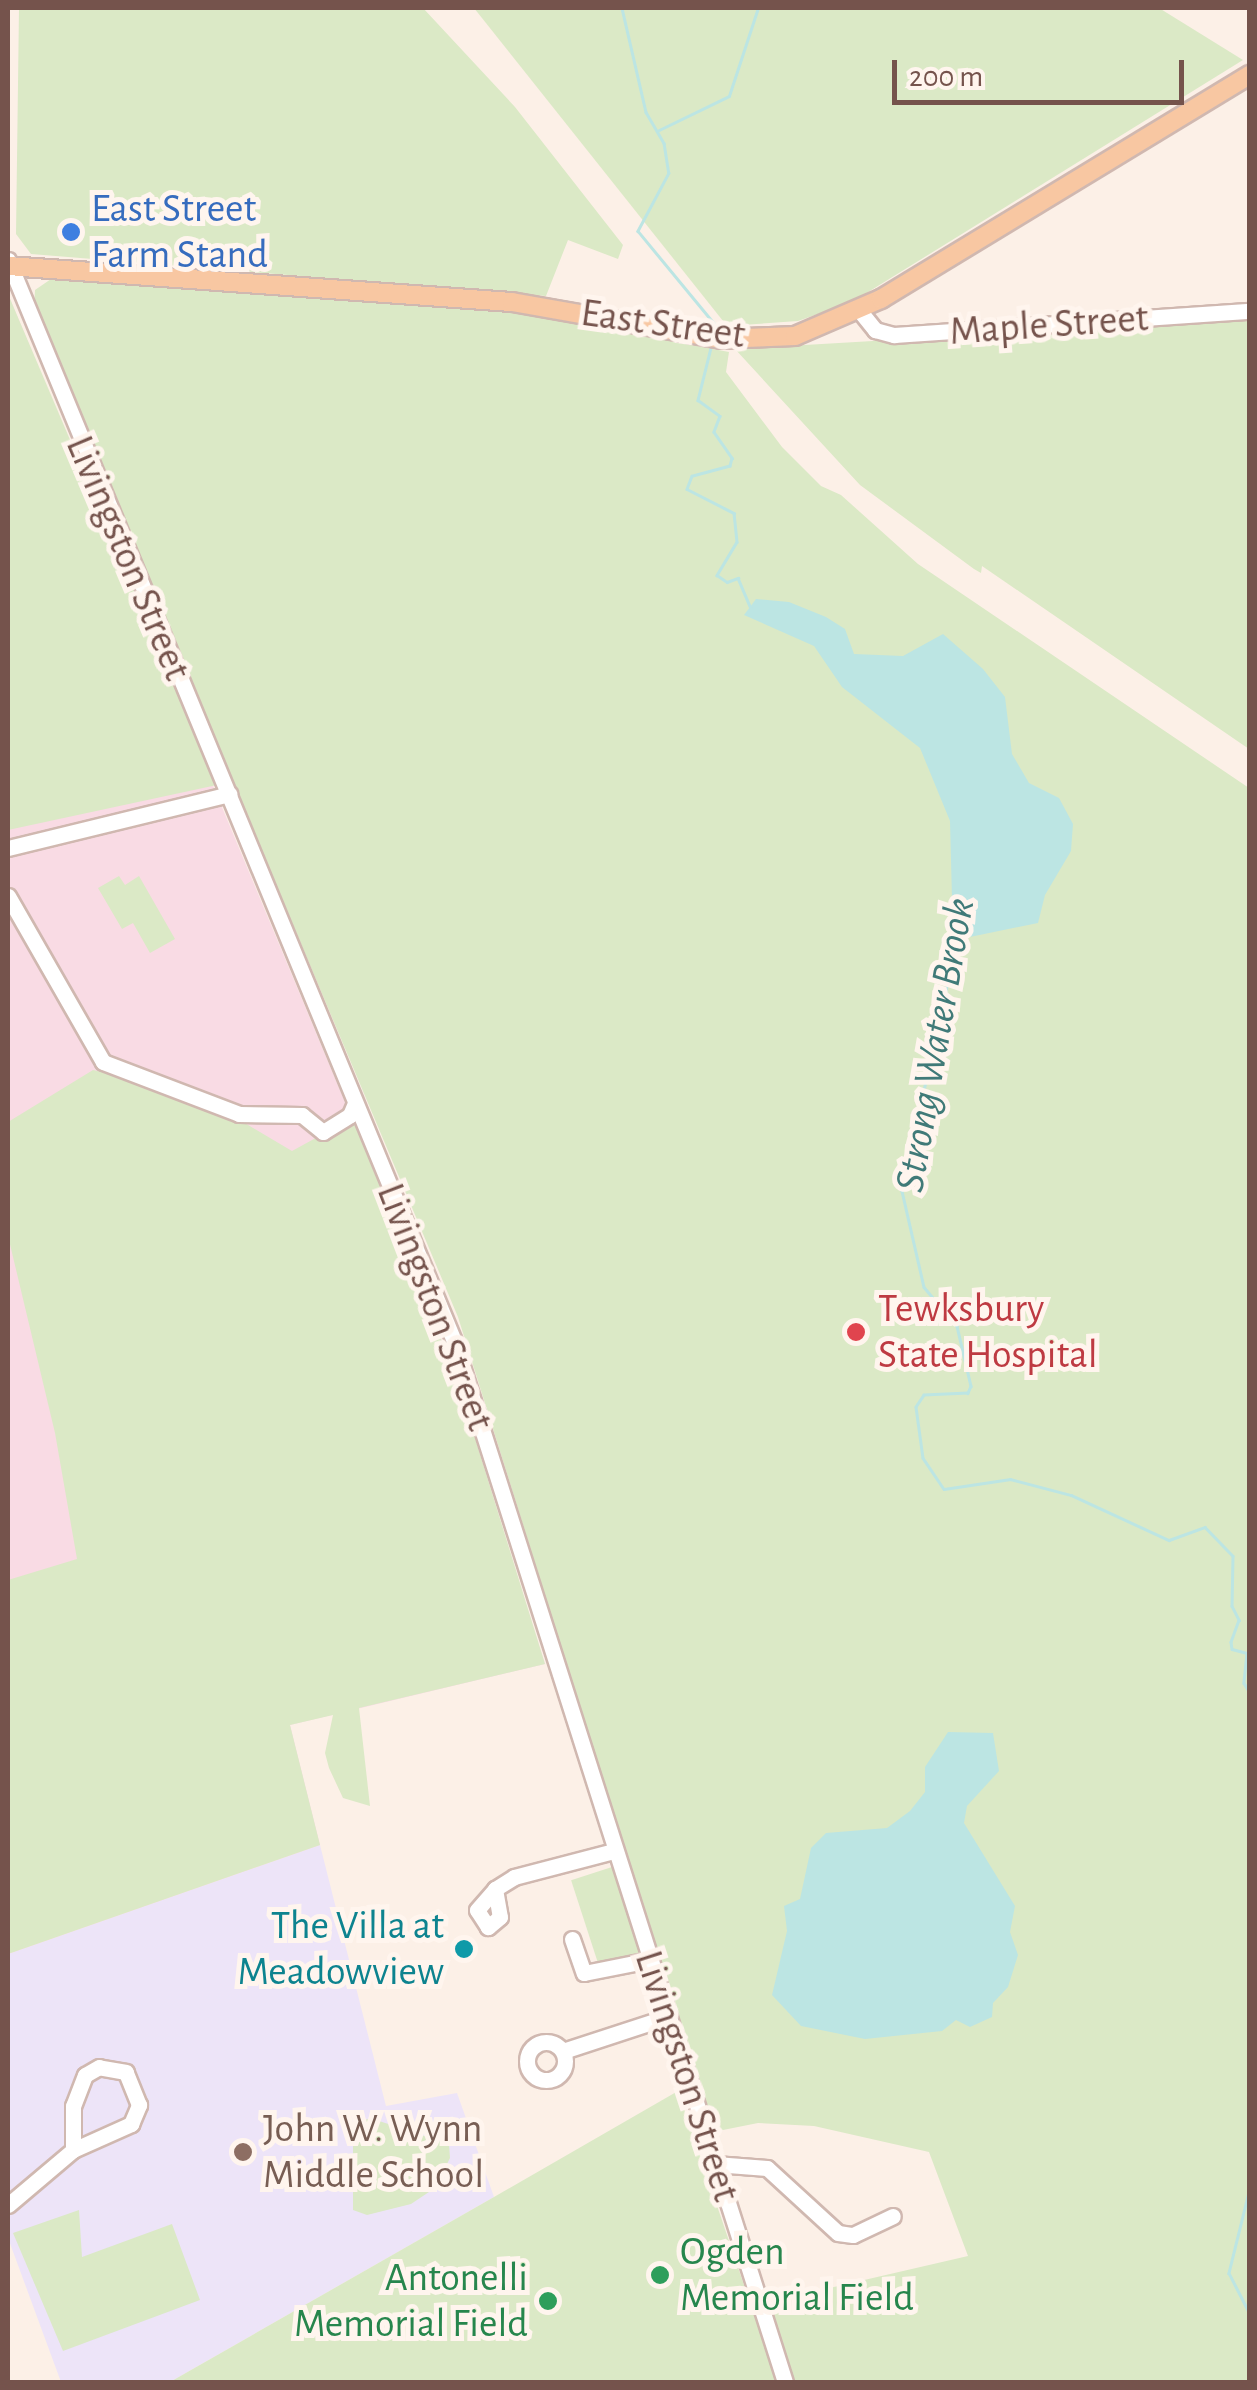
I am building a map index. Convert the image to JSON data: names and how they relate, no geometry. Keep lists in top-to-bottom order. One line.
{"streets":{"main road":["East Street"],"street":["Maple Street","Livingston Street"]},"crossings":[["East Street","Maple Street"],["East Street","Livingston Street"]],"water":["Strong Water Brook"],"places":["East Street Farm Stand","Tewksbury State Hospital","The Villa at Meadowview","John W. Wynn Middle School","Ogden Memorial Field","Antonelli Memorial Field"],"scale_bar":"200 m"}
